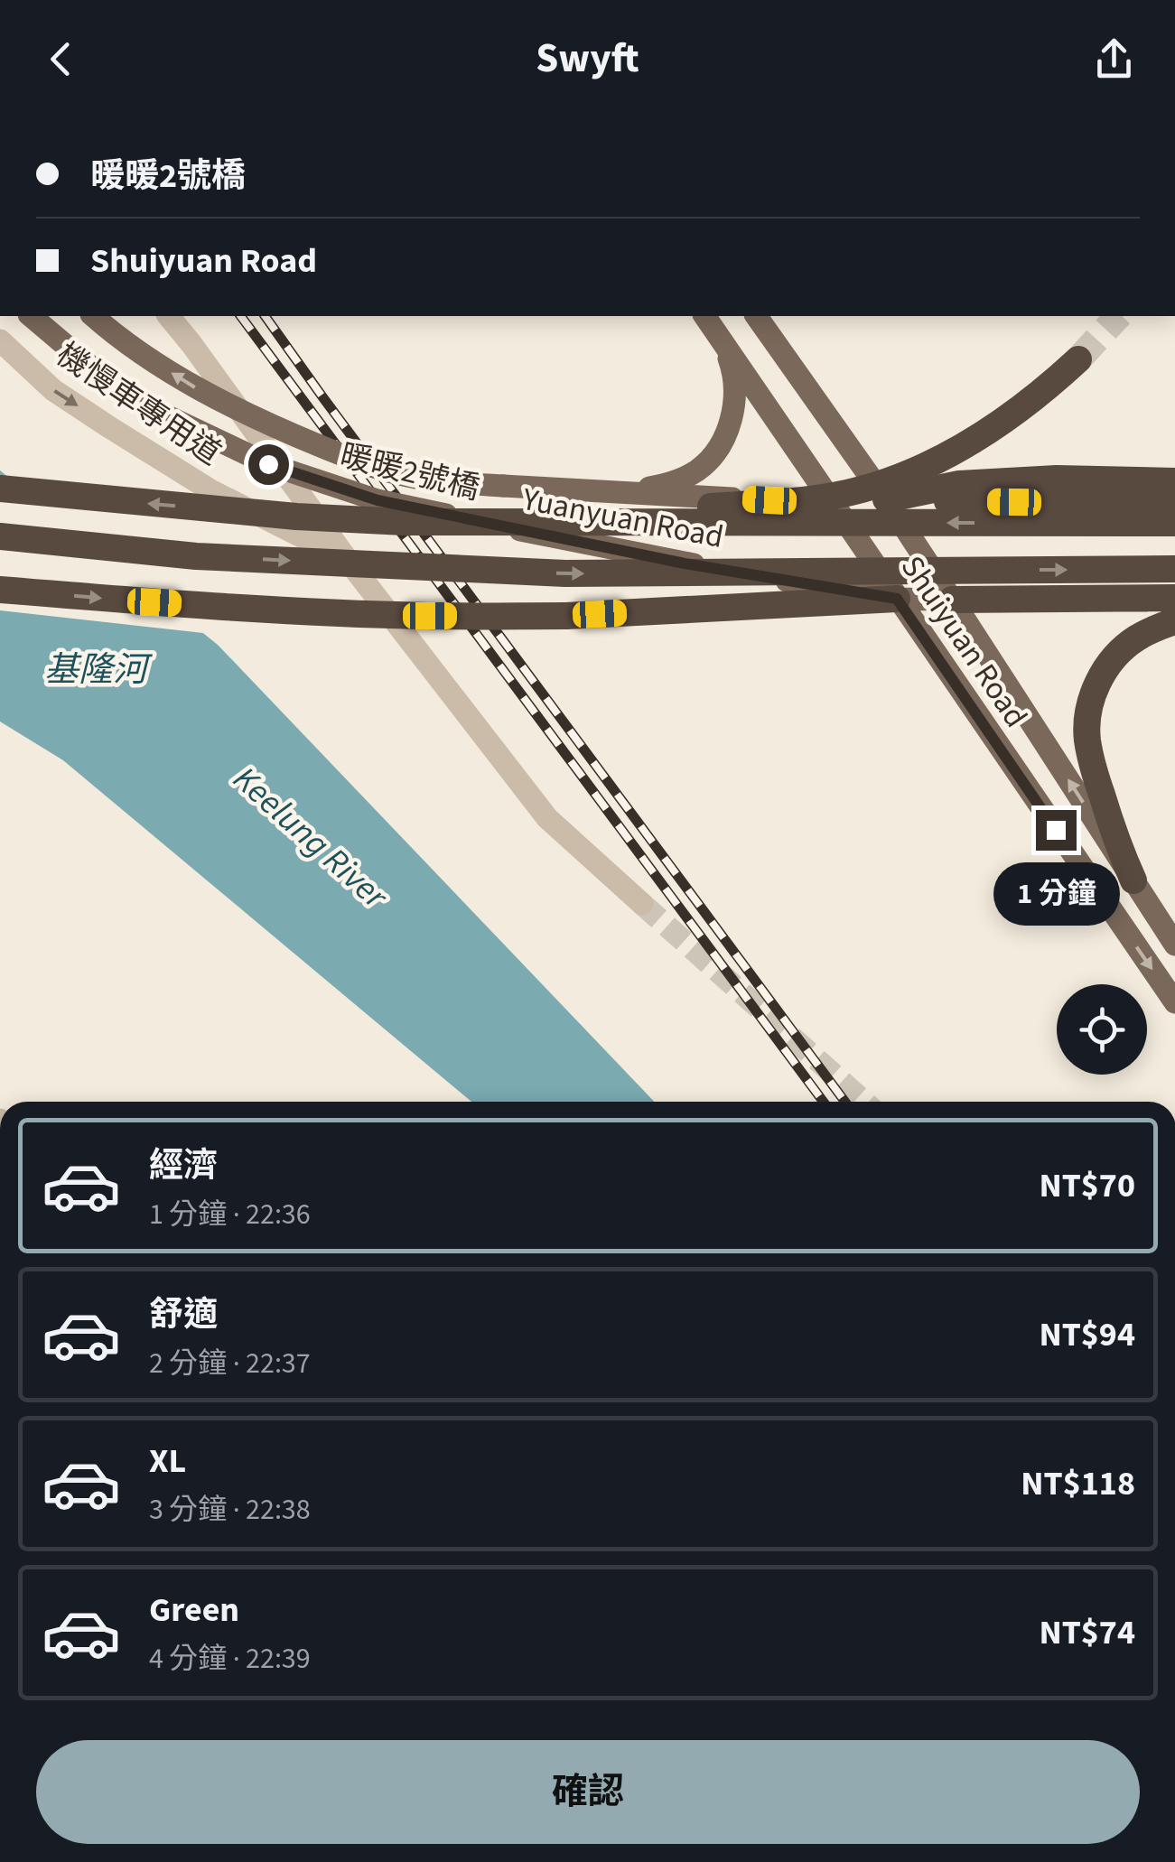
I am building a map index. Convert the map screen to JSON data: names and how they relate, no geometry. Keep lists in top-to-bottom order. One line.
{"streets":{"main road":["暖暖2號橋","Yuanyuan Road","Shuiyuan Road"],"street":["機慢車專用道"]},"crossings":[["暖暖2號橋","Yuanyuan Road"],["Yuanyuan Road","Shuiyuan Road"]],"water":["基隆河","Keelung River"],"page":{"header":"Swyft","banner":["暖暖2號橋","Shuiyuan Road"],"bubble":"1 分鐘","list":[{"name":"經濟","note":"1 分鐘 · 22:36","value":"NT$70"},{"name":"舒適","note":"2 分鐘 · 22:37","value":"NT$94"},{"name":"XL","note":"3 分鐘 · 22:38","value":"NT$118"},{"name":"Green","note":"4 分鐘 · 22:39","value":"NT$74"}],"buttons":"確認"}}
